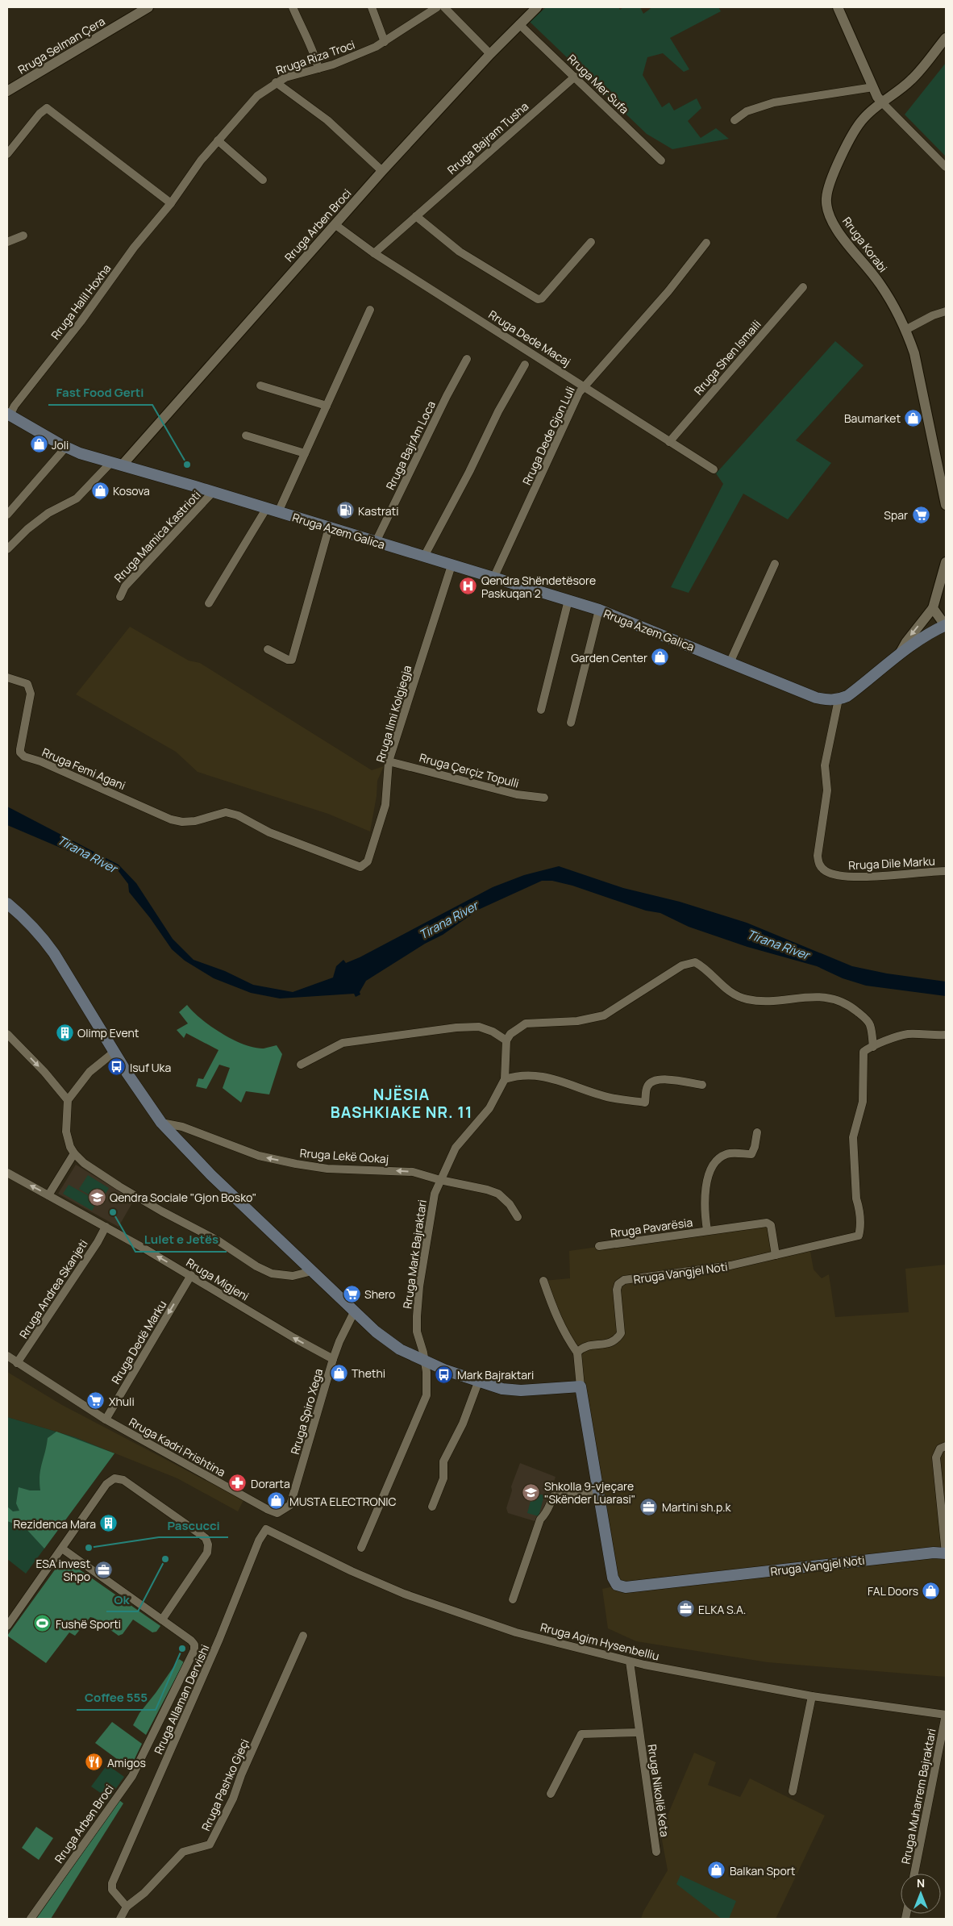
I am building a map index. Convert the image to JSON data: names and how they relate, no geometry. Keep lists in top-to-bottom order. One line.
{"streets":{"main road":["Rruga Azem Galica","Rruga Vangjel Noti"],"street":["Rruga Selman Çera","Rruga Riza Troci","Rruga Mer Sufa","Rruga Bajram Tusha","Rruga Arben Broci","Rruga Korabi","Rruga Halil Hoxha","Rruga Dede Macaj","Rruga Shen Ismaili","Rruga Dede Gjon Luli","Rruga BajrAm Loca","Rruga Mamica Kastrioti","Rruga Ilmi Kolgjegja","Rruga Femi Agani","Rruga Çerçiz Topulli","Rruga Dile Marku","Rruga Lekë Qokaj","Rruga Pavarësia","Rruga Mark Bajraktari","Rruga Migjeni","Rruga Andrea Skanjeti","Rruga Dedë Marku","Rruga Spiro Xega","Rruga Kadri Prishtina","Rruga Agim Hysenbelliu","Rruga Allaman Dervishi","Rruga Pashko Gjeçi","Rruga Nikollë Keta","Rruga Muharrem Bajraktari"]},"crossings":[["Rruga Riza Troci","Rruga Halil Hoxha"],["Rruga Mer Sufa","Rruga Bajram Tusha"],["Rruga Mer Sufa","Rruga Arben Broci"],["Rruga Bajram Tusha","Rruga Dede Macaj"],["Rruga Arben Broci","Rruga Dede Macaj"],["Rruga Arben Broci","Rruga Azem Galica"],["Rruga Halil Hoxha","Rruga Azem Galica"],["Rruga Dede Macaj","Rruga Shen Ismaili"],["Rruga Dede Macaj","Rruga Dede Gjon Luli"],["Rruga Dede Gjon Luli","Rruga Azem Galica"],["Rruga BajrAm Loca","Rruga Azem Galica"],["Rruga Azem Galica","Rruga Mamica Kastrioti"],["Rruga Azem Galica","Rruga Ilmi Kolgjegja"],["Rruga Azem Galica","Rruga Dile Marku"],["Rruga Ilmi Kolgjegja","Rruga Femi Agani"],["Rruga Ilmi Kolgjegja","Rruga Çerçiz Topulli"],["Rruga Lekë Qokaj","Rruga Mark Bajraktari"],["Rruga Pavarësia","Rruga Vangjel Noti"],["Rruga Migjeni","Rruga Andrea Skanjeti"],["Rruga Migjeni","Rruga Dedë Marku"],["Rruga Migjeni","Rruga Spiro Xega"],["Rruga Andrea Skanjeti","Rruga Kadri Prishtina"],["Rruga Dedë Marku","Rruga Kadri Prishtina"],["Rruga Spiro Xega","Rruga Kadri Prishtina"],["Rruga Agim Hysenbelliu","Rruga Allaman Dervishi"],["Rruga Agim Hysenbelliu","Rruga Nikollë Keta"],["Rruga Agim Hysenbelliu","Rruga Muharrem Bajraktari"],["Rruga Allaman Dervishi","Rruga Pashko Gjeçi"]],"one_way":["Rruga Lekë Qokaj","Rruga Dedë Marku"],"districts":["NJËSIA BASHKIAKE NR. 11"],"water":["Tirana River"],"places":{"shop":["Baumarket","Joli","Kosova","Garden Center","Thethi","MUSTA ELECTRONIC","FAL Doors","Balkan Sport"],"other":["Fast Food Gerti","Lulet e Jetës","Pascucci","Ok","Coffee 555"],"fuel station":["Kastrati"],"supermarket":["Spar","Shero","Xhuli"],"hospital":["Qendra Shëndetësore Paskuqan 2"],"building":["Olimp Event","Rezidenca Mara"],"bus stop":["Isuf Uka","Mark Bajraktari"],"school or university":["Qendra Sociale \"Gjon Bosko\"","Shkolla 9-vjeçare \"Skënder Luarasi\""],"pharmacy":["Dorarta"],"office":["Martini sh.p.k","ESA invest Shpo","ELKA S.A."],"sports":["Fushë Sporti"],"restaurant":["Amigos"]},"north":"top"}
